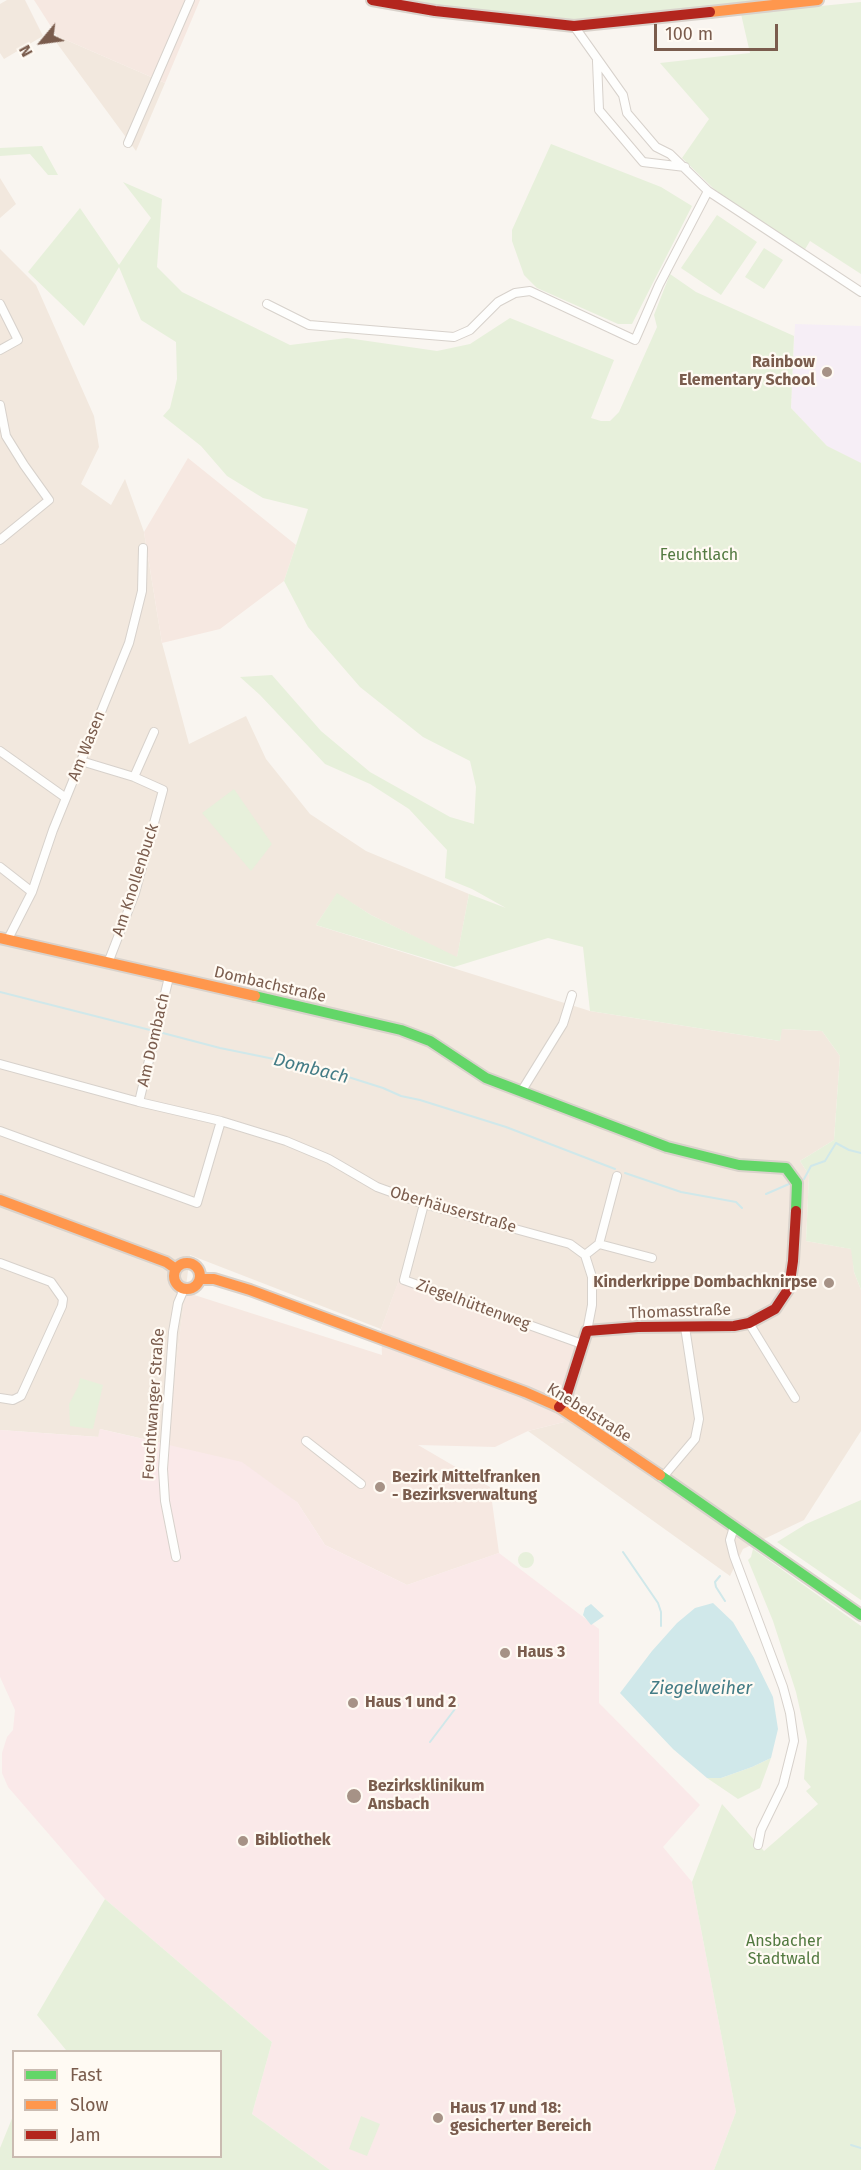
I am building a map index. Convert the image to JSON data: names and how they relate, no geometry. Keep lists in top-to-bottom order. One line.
{"streets":{"street":["Am Wasen","Am Knollenbuck","Dombachstraße","Am Dombach","Oberhäuserstraße","Ziegelhüttenweg","Thomasstraße","Feuchtwanger Straße","Knebelstraße"]},"crossings":[["Am Wasen","Dombachstraße"],["Am Knollenbuck","Dombachstraße"],["Dombachstraße","Am Dombach"],["Dombachstraße","Thomasstraße"],["Am Dombach","Oberhäuserstraße"],["Oberhäuserstraße","Ziegelhüttenweg"],["Feuchtwanger Straße","Knebelstraße"]],"water":["Dombach","Ziegelweiher"],"parks":["Feuchtlach","Ansbacher Stadtwald"],"places":["Rainbow Elementary School","Kinderkrippe Dombachknirpse","Bezirk Mittelfranken - Bezirksverwaltung","Haus 3","Haus 1 und 2","Bezirksklinikum Ansbach","Bibliothek","Haus 17 und 18: gesicherter Bereich"],"legend":["Fast","Slow","Jam"],"scale_bar":"100 m","north":"bottom left"}
